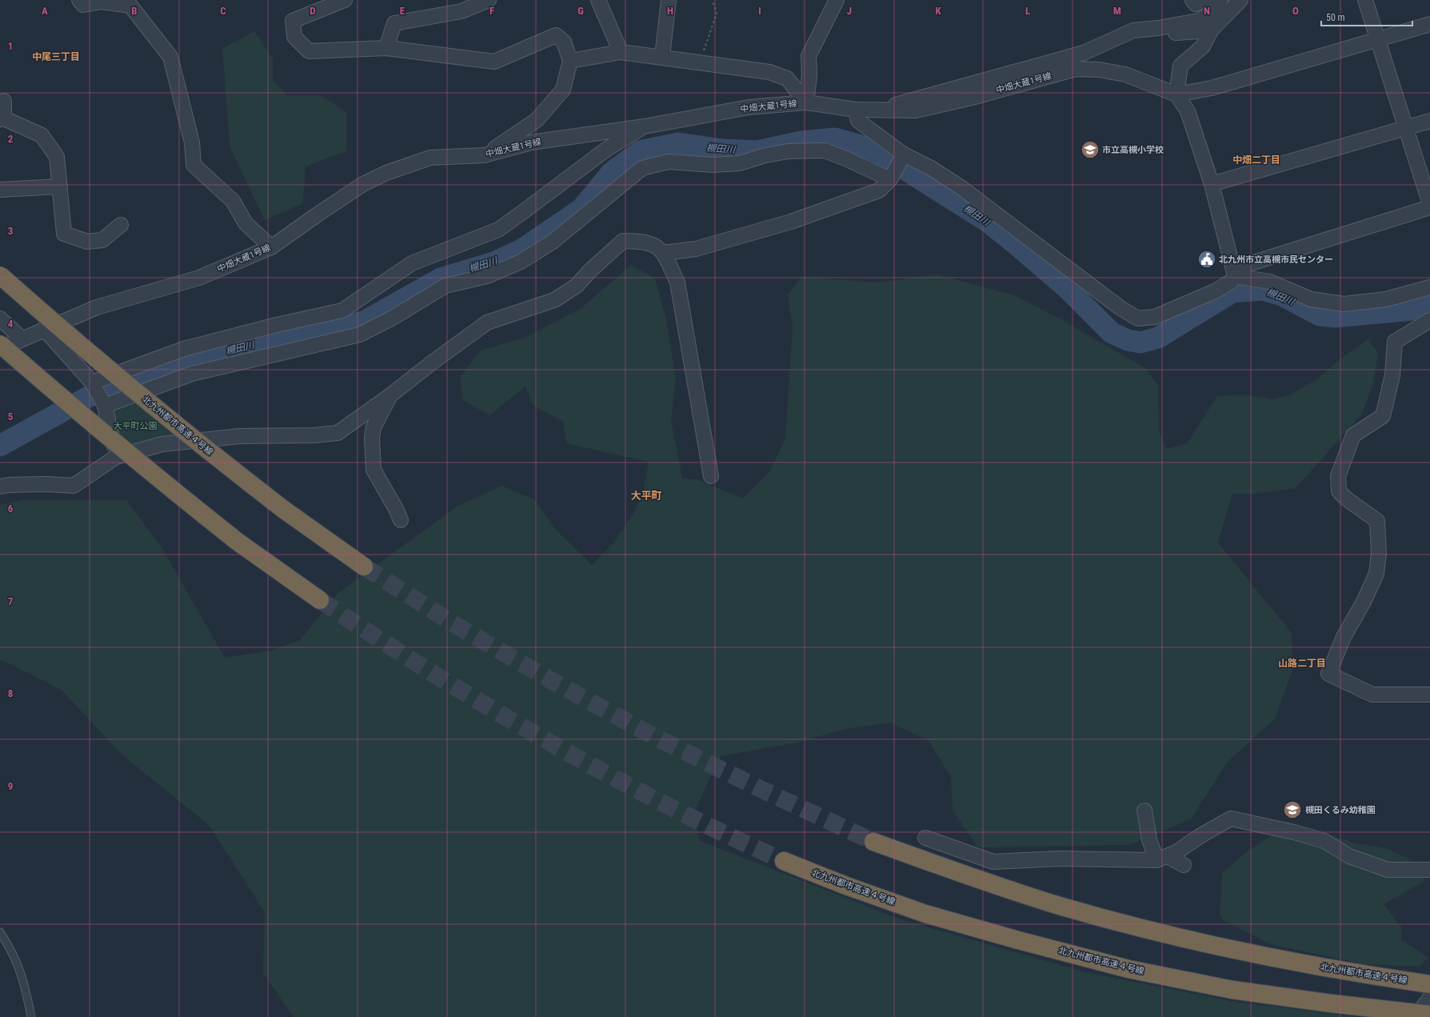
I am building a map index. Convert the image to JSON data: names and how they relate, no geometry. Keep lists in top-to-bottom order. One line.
{"streets":{"highway":["北九州都市高速４号線"],"street":["中畑大蔵1号線"]},"districts":["中尾三丁目","中畑二丁目","大平町","山路二丁目"],"water":["槻田川"],"parks":["大平町公園"],"places":{"school or university":["市立高槻小学校","槻田くるみ幼稚園"],"public building":["北九州市立高槻市民センター"]},"scale_bar":"50 m","grid":{"columns":["A","B","C","D","E","F","G","H","I","J","K","L","M","N","O"],"rows":["1","2","3","4","5","6","7","8","9"]}}
